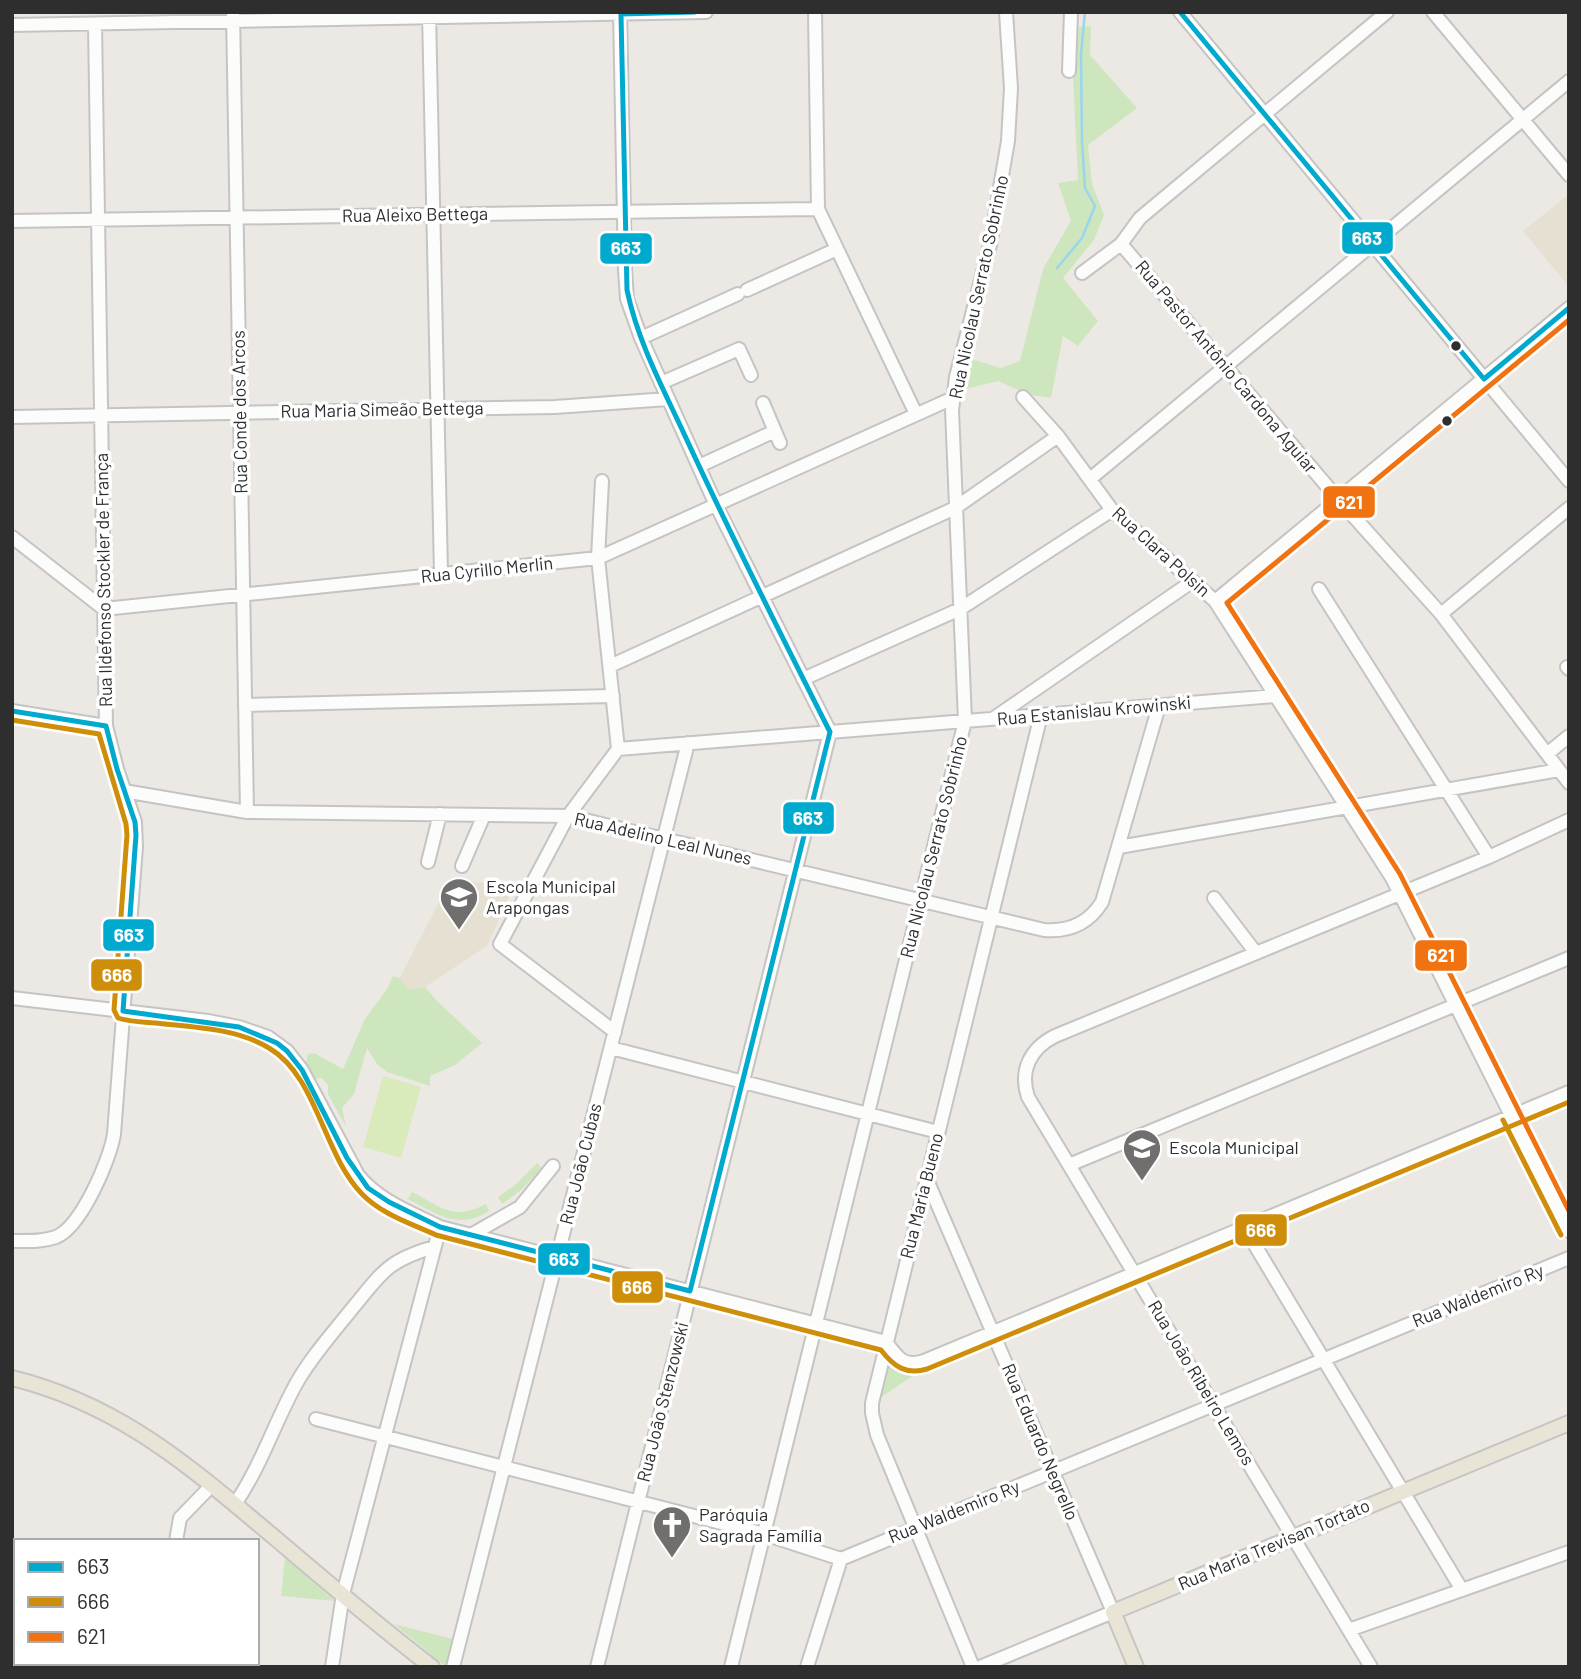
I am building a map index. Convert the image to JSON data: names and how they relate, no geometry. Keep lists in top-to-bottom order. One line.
{"streets":{"main road":["Rua Eduardo Negrello","Rua Maria Trevisan Tortato"],"street":["Rua Aleixo Bettega","Rua Nicolau Serrato Sobrinho","Rua Pastor Antônio Cardona Aguiar","Rua Maria Simeão Bettega","Rua Conde dos Arcos","Rua Clara Polsin","Rua Cyrillo Merlin","Rua Ildefonso Stockler de França","Rua Estanislau Krowinski","Rua Adelino Leal Nunes","Rua João Cubas","Rua Maria Bueno","Rua Waldemiro Ry","Rua João Ribeiro Lemos","Rua João Stenzowski"]},"crossings":[["Rua Aleixo Bettega","Rua Conde dos Arcos"],["Rua Aleixo Bettega","Rua Ildefonso Stockler de França"],["Rua Nicolau Serrato Sobrinho","Rua Cyrillo Merlin"],["Rua Nicolau Serrato Sobrinho","Rua Estanislau Krowinski"],["Rua Nicolau Serrato Sobrinho","Rua Adelino Leal Nunes"],["Rua Maria Simeão Bettega","Rua Conde dos Arcos"],["Rua Maria Simeão Bettega","Rua Ildefonso Stockler de França"],["Rua Conde dos Arcos","Rua Cyrillo Merlin"],["Rua Conde dos Arcos","Rua Adelino Leal Nunes"],["Rua Clara Polsin","Rua Estanislau Krowinski"],["Rua Cyrillo Merlin","Rua Ildefonso Stockler de França"],["Rua Ildefonso Stockler de França","Rua Adelino Leal Nunes"],["Rua Estanislau Krowinski","Rua João Cubas"],["Rua Estanislau Krowinski","Rua Maria Bueno"],["Rua Estanislau Krowinski","Rua João Stenzowski"],["Rua Adelino Leal Nunes","Rua João Cubas"],["Rua Adelino Leal Nunes","Rua Maria Bueno"],["Rua Adelino Leal Nunes","Rua João Stenzowski"],["Rua Maria Bueno","Rua Waldemiro Ry"],["Rua Maria Bueno","Rua Eduardo Negrello"],["Rua Waldemiro Ry","Rua João Ribeiro Lemos"],["Rua Waldemiro Ry","Rua Eduardo Negrello"],["Rua João Ribeiro Lemos","Rua Maria Trevisan Tortato"],["Rua Eduardo Negrello","Rua Maria Trevisan Tortato"]],"places":{"school or university":["Escola Municipal Arapongas","Escola Municipal"],"church":["Paróquia Sagrada Família"]},"lines":["transit line 663","transit line 621","transit line 666"],"legend":["663","666","621"]}
